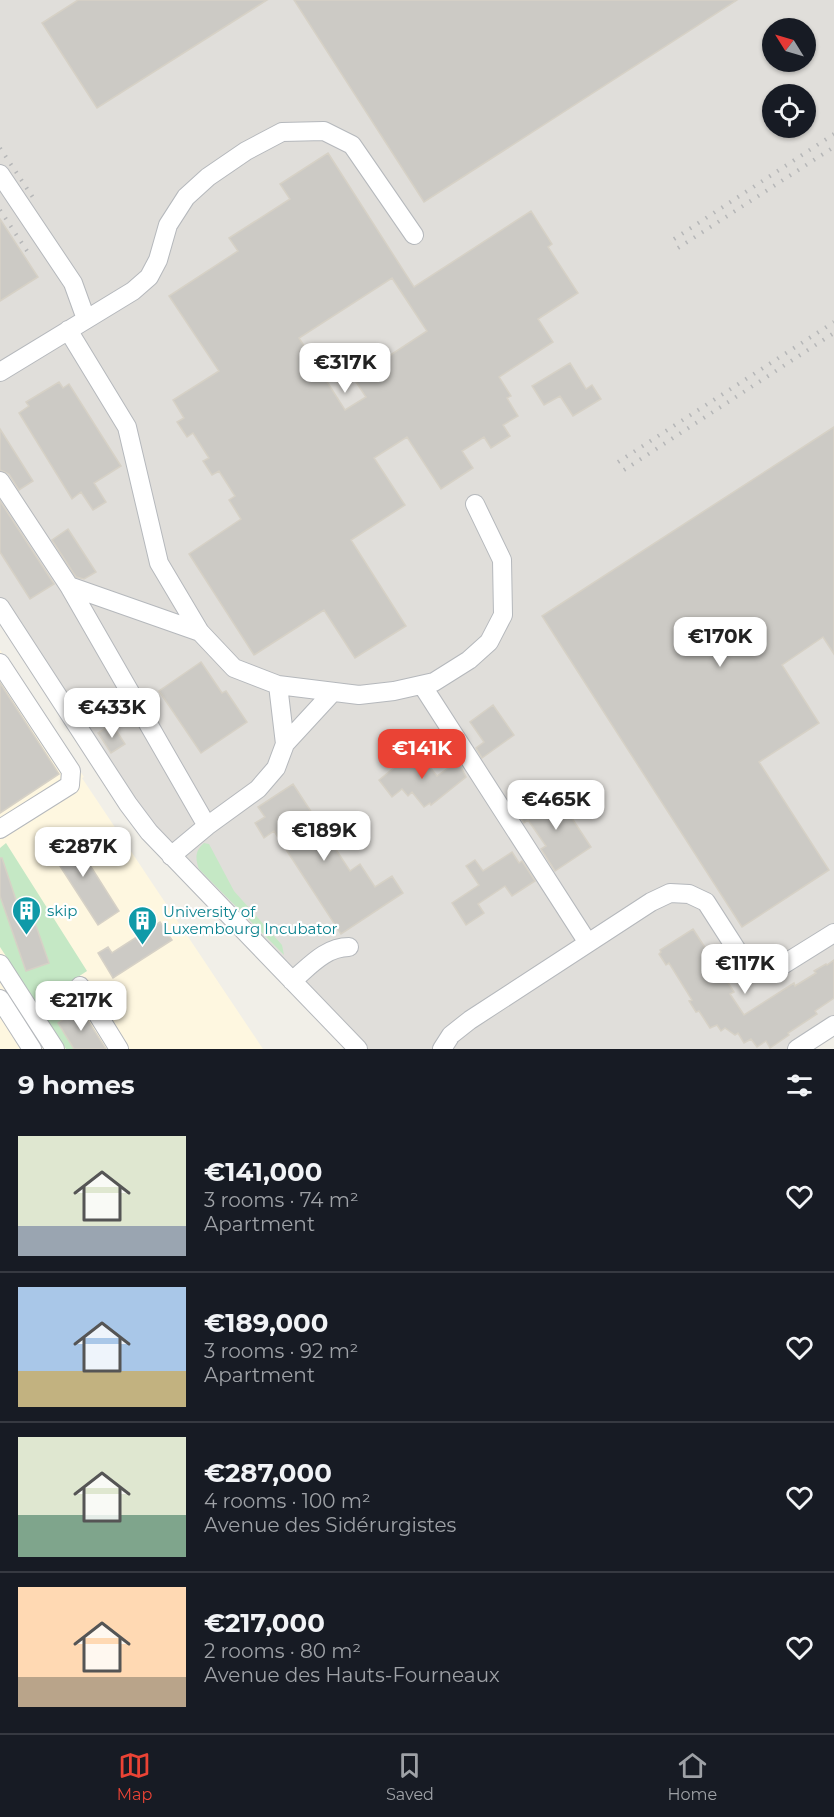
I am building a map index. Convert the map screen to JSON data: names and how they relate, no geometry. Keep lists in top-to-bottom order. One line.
{"places":{"building":["skip","University of Luxembourg Incubator"]},"north":"top left","page":{"price":["€317K","€170K","€433K","€141K","€465K","€189K","€287K","€117K","€217K"],"heading":"9 homes","list":[{"name":"€141,000","note":"3 rooms · 74 m² · Apartment"},{"name":"€189,000","note":"3 rooms · 92 m² · Apartment"},{"name":"€287,000","note":"4 rooms · 100 m² · Avenue des Sidérurgistes"},{"name":"€217,000","note":"2 rooms · 80 m² · Avenue des Hauts-Fourneaux"}],"tabs":["Map","Saved","Home"]}}
